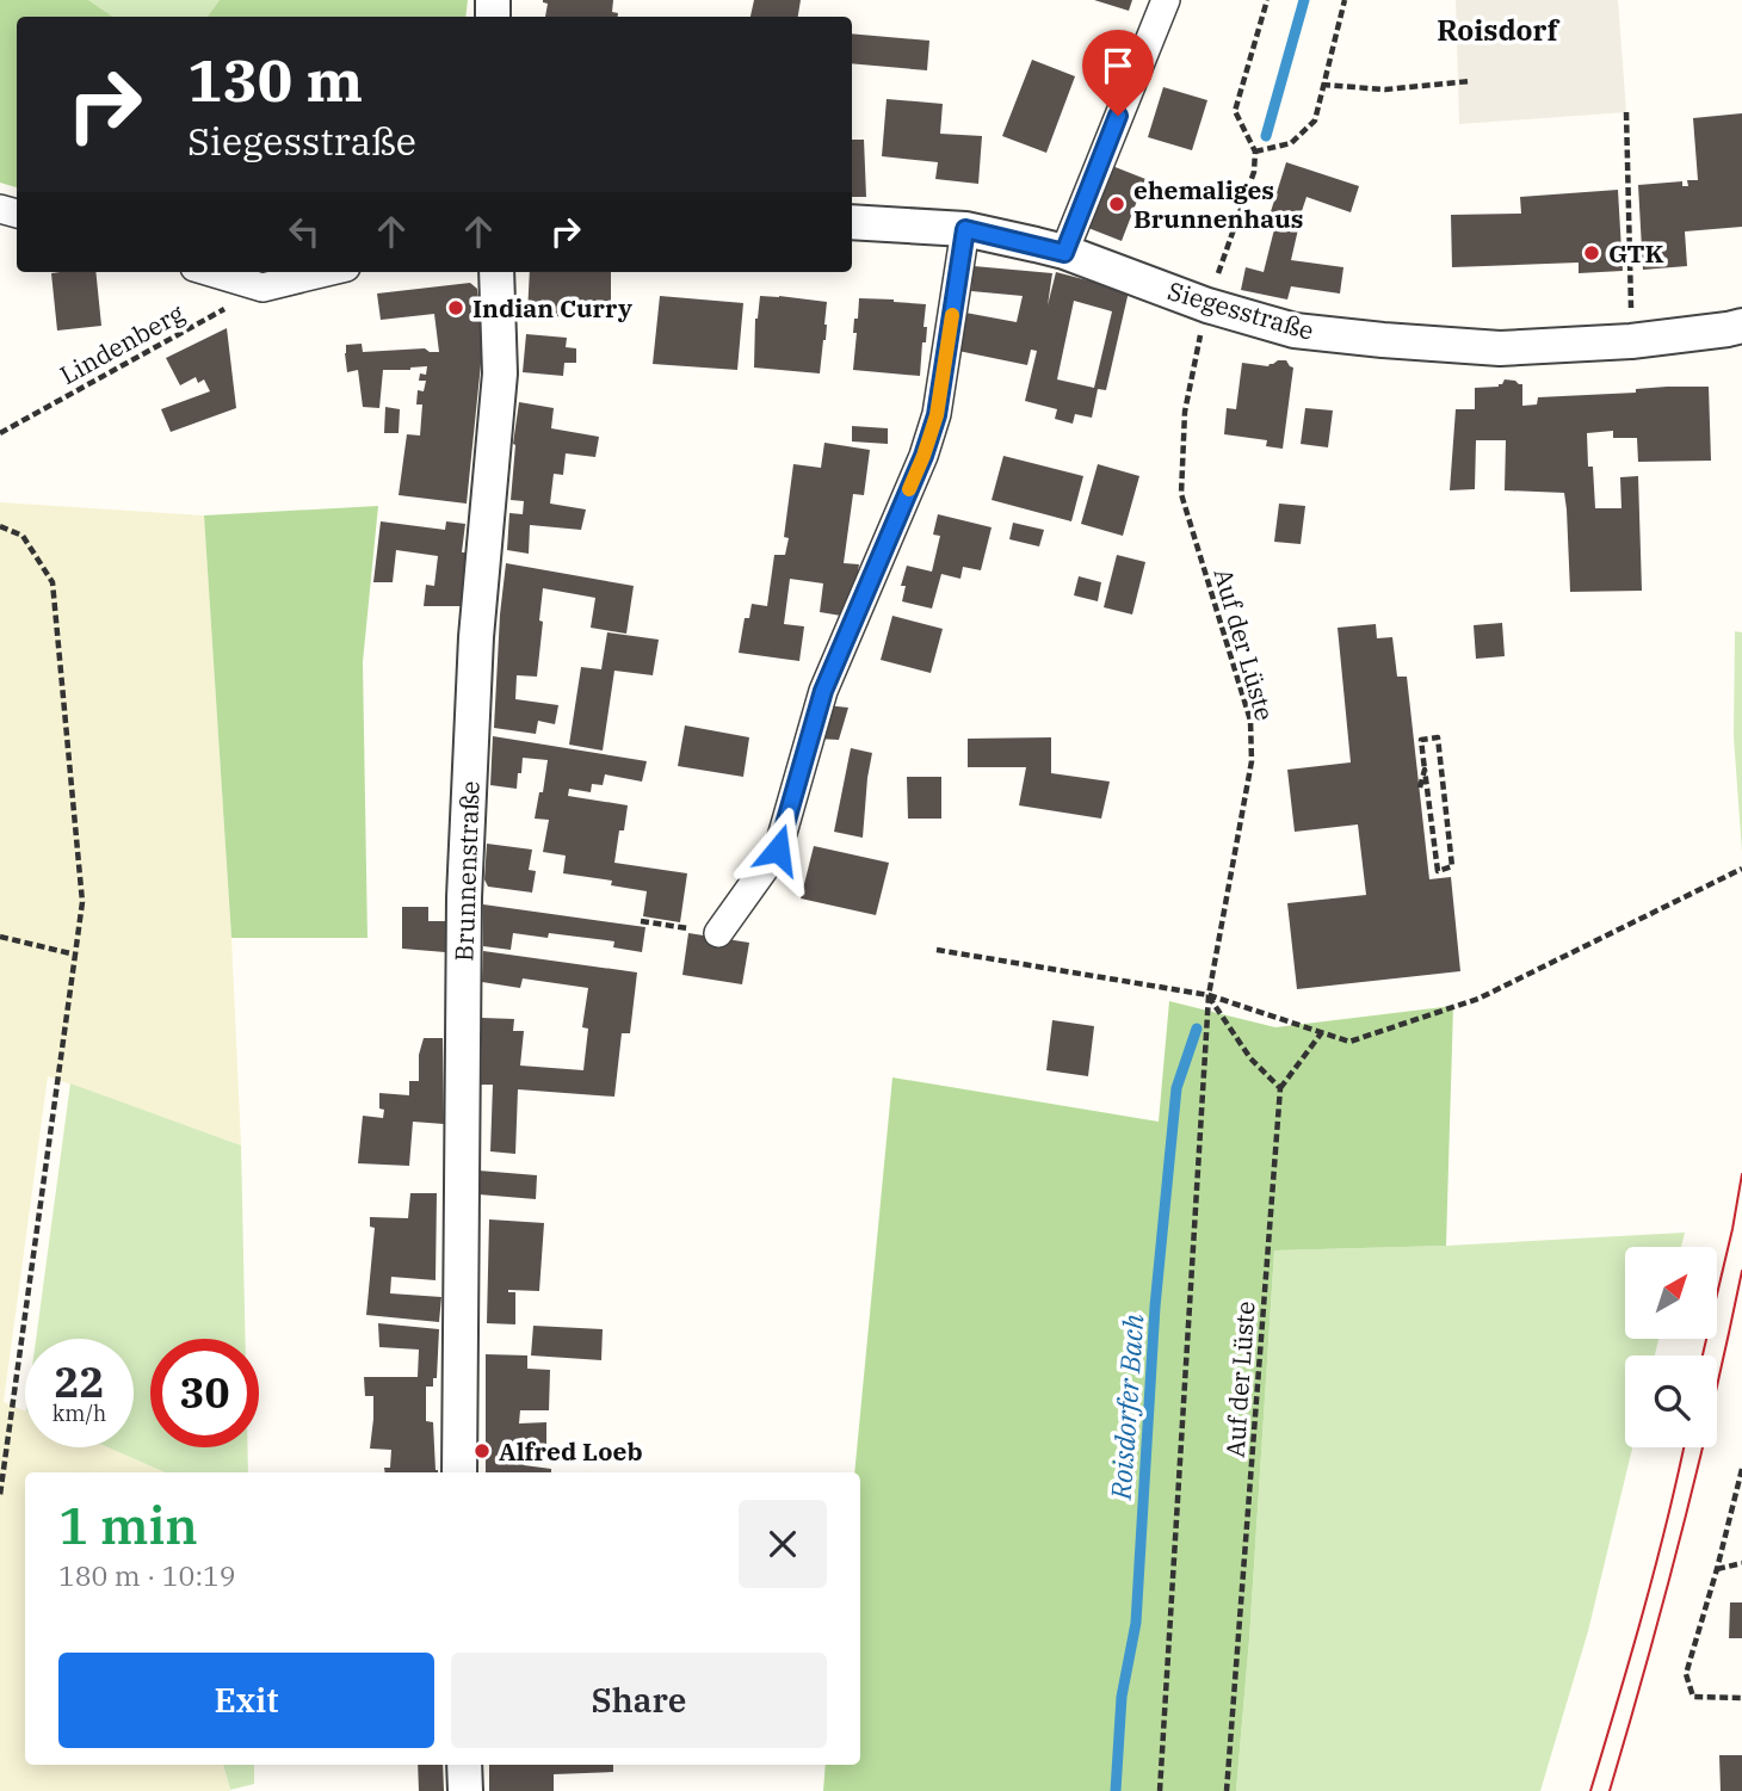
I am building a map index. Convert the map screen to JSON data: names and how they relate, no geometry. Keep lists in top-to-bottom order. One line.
{"streets":{"street":["Siegesstraße","Brunnenstraße"],"path":["Lindenberg","Auf der Lüste"]},"crossings":[["Siegesstraße","Auf der Lüste"]],"districts":["Roisdorf"],"water":["Roisdorfer Bach"],"places":["ehemaliges Brunnenhaus","GTK","Indian Curry","Alfred Loeb"],"north":"top right","page":{"turn":["130 m","Siegesstraße"],"speed":"22 km/h","limit":"30","heading":["1 min","180 m · 10:19"],"buttons":["Exit","Share"]}}
